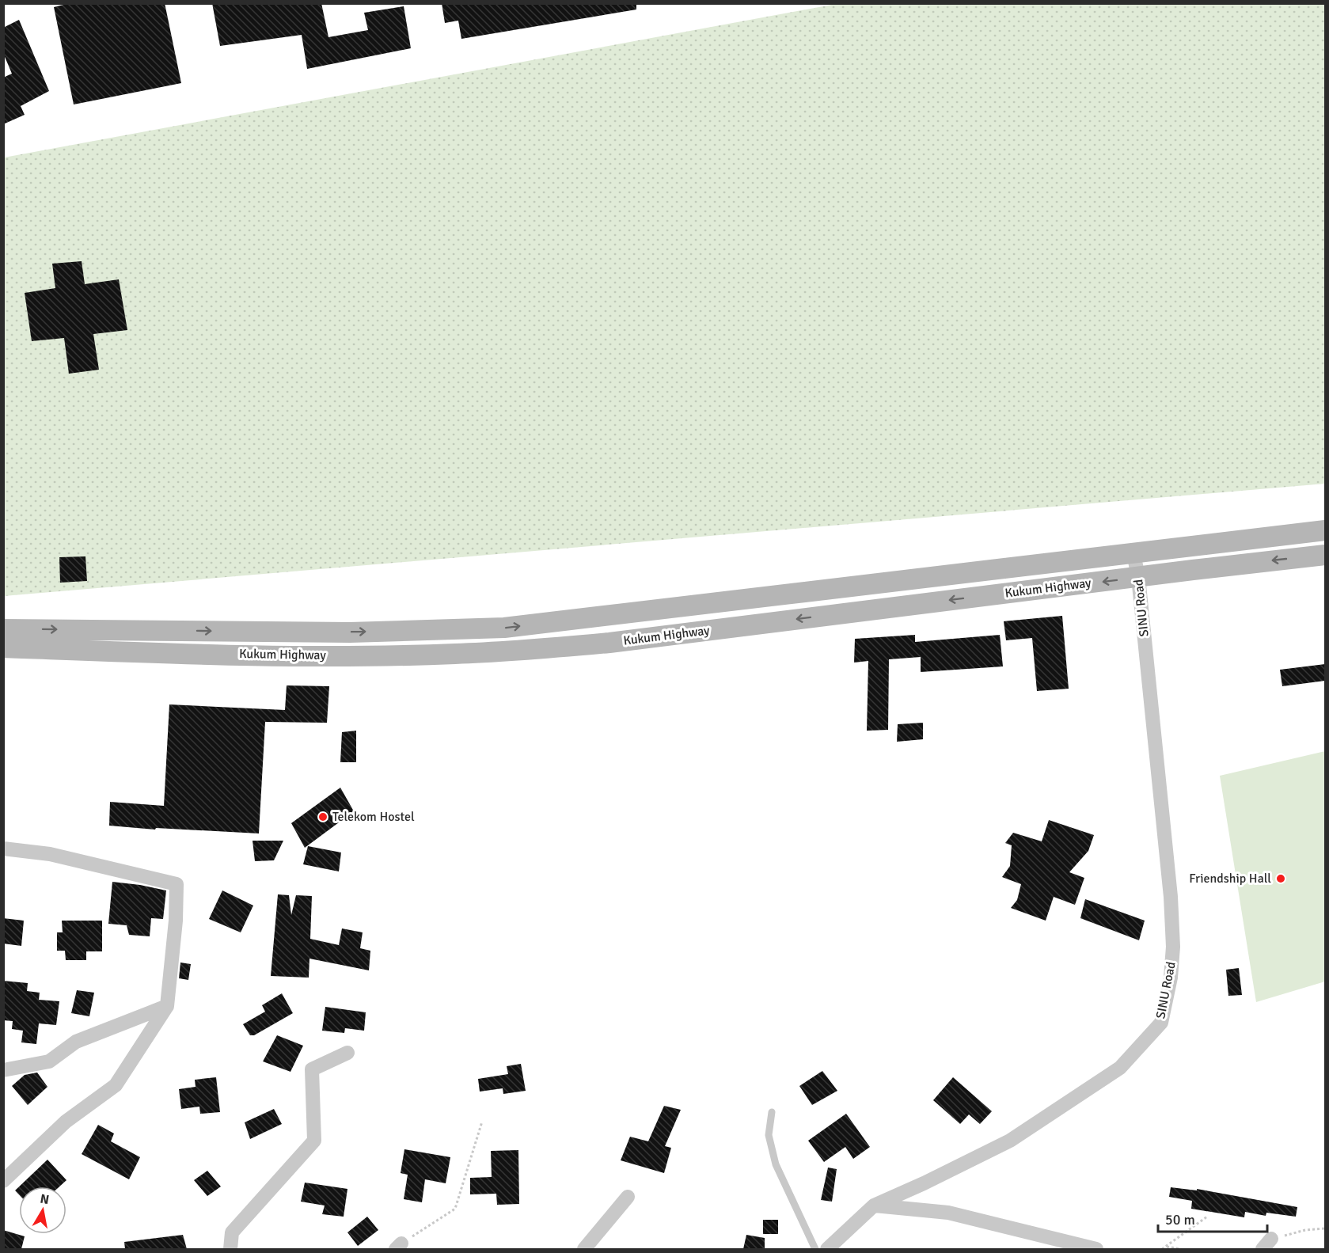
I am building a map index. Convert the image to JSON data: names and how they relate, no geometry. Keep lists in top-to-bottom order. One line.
{"streets":{"main road":["Kukum Highway"],"street":["SINU Road"]},"crossings":[["Kukum Highway","SINU Road"]],"places":["Telekom Hostel","Friendship Hall"],"scale_bar":"50 m","north":"top"}
